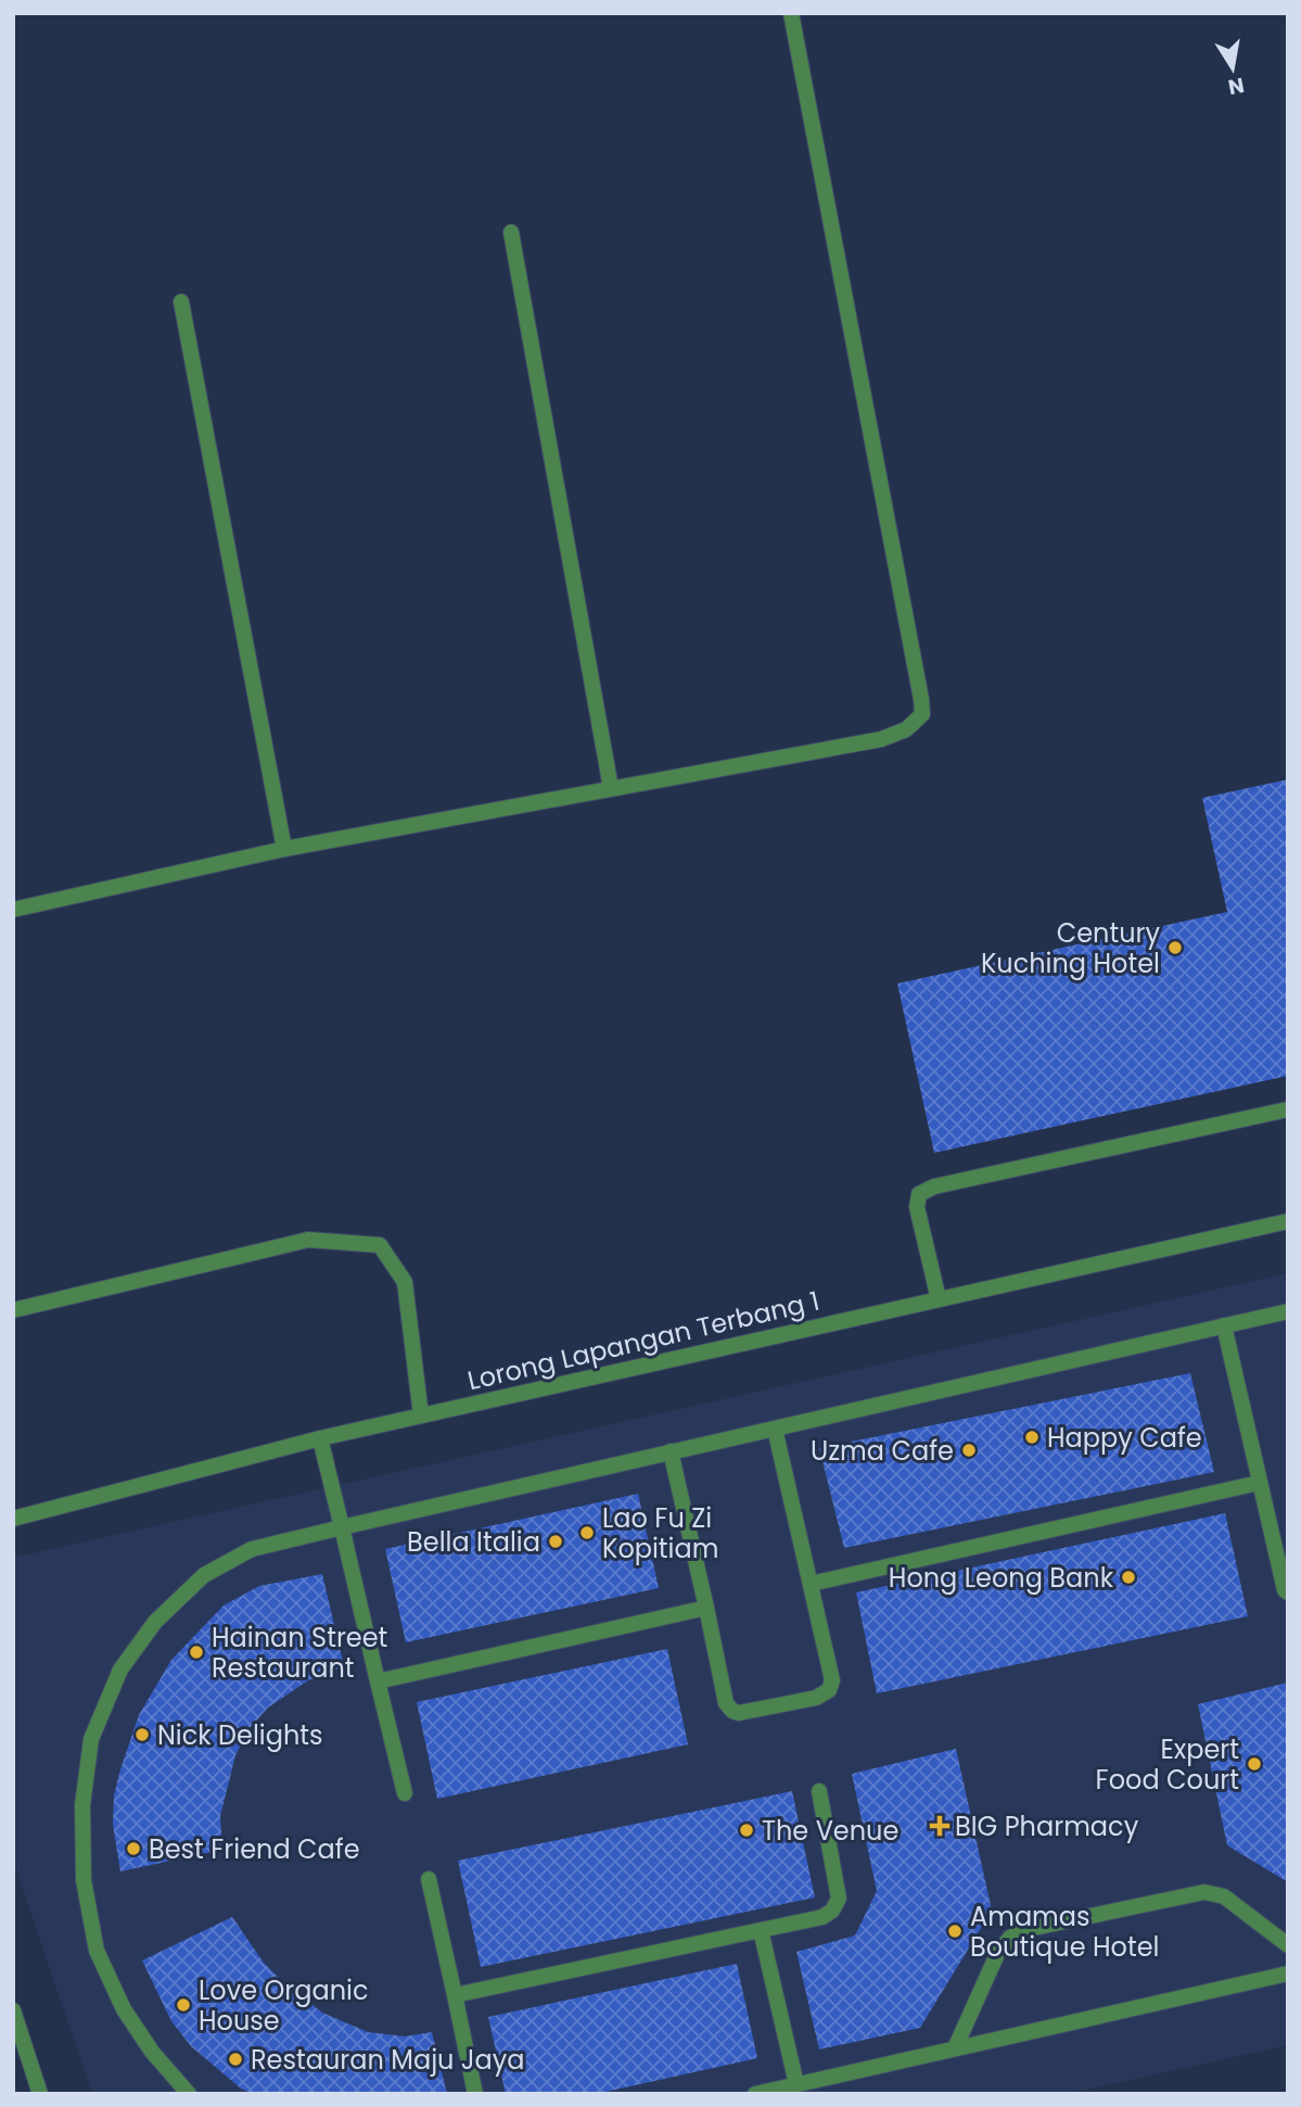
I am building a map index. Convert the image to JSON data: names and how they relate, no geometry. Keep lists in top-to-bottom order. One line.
{"streets":{"street":["Lorong Lapangan Terbang 1"]},"places":{"other":["Century Kuching Hotel","Happy Cafe","Uzma Cafe","Lao Fu Zi Kopitiam","Bella Italia","Hong Leong Bank","Hainan Street Restaurant","Nick Delights","Expert Food Court","The Venue","Best Friend Cafe","Amamas Boutique Hotel","Love Organic House","Restauran Maju Jaya"],"health":["BIG Pharmacy"]},"north":"bottom"}
